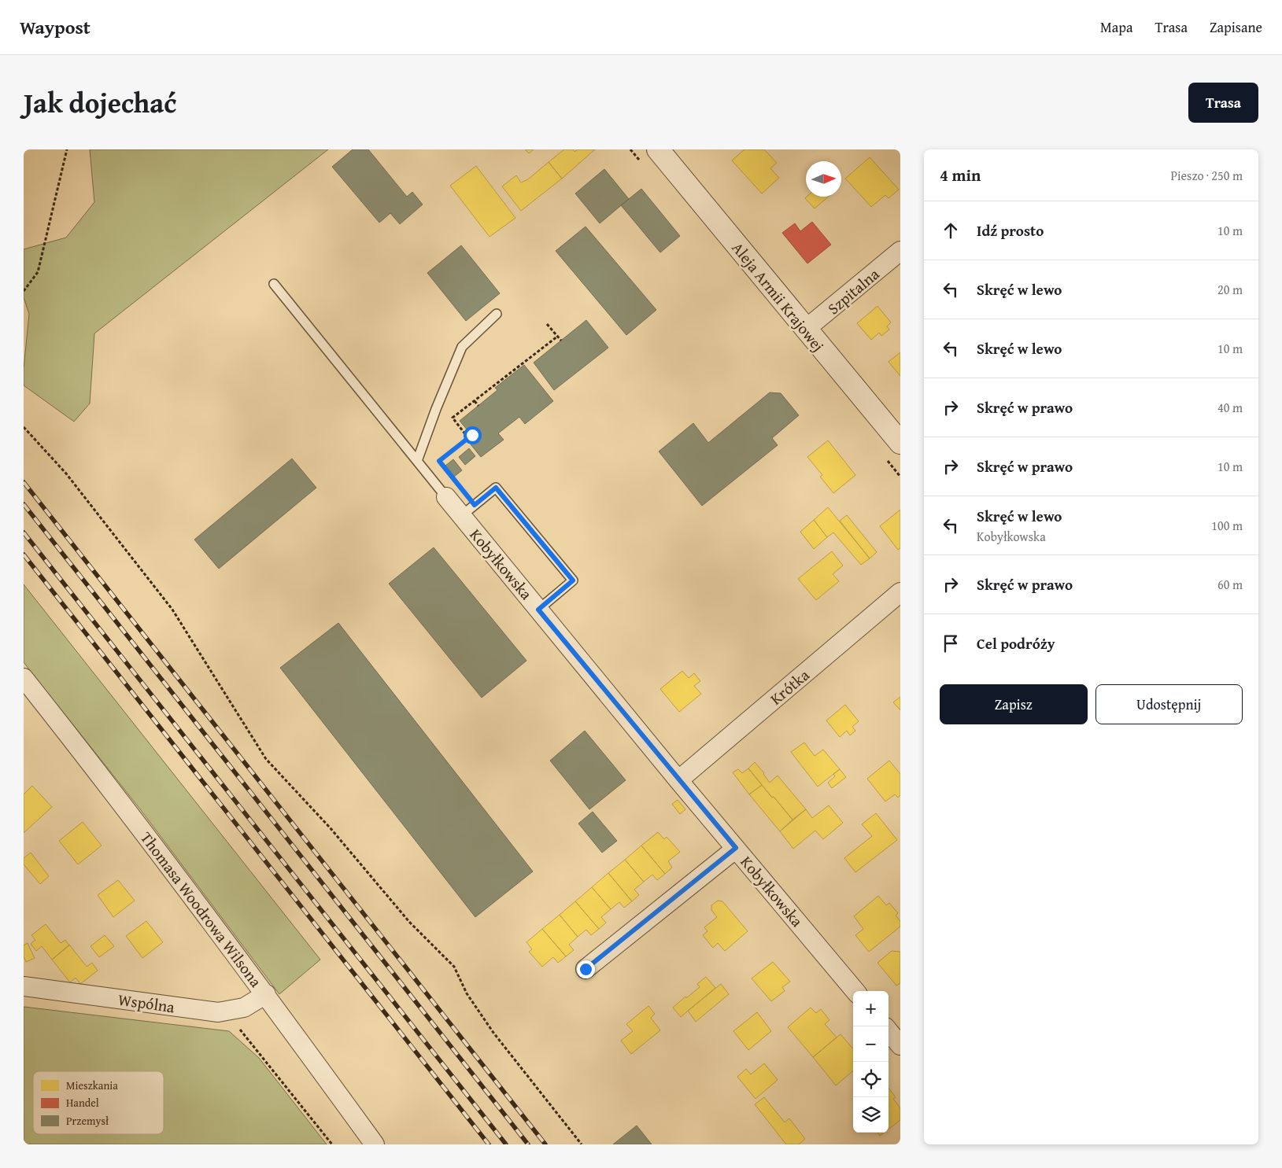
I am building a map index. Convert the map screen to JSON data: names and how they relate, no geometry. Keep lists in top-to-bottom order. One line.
{"streets":{"street":["Szpitalna","Aleja Armii Krajowej","Kobyłkowska","Krótka","Thomasa Woodrowa Wilsona","Wspólna"]},"crossings":[["Szpitalna","Aleja Armii Krajowej"],["Kobyłkowska","Krótka"],["Thomasa Woodrowa Wilsona","Wspólna"]],"legend":["Mieszkania","Handel","Przemysł"],"north":"right","page":{"header":"Waypost","nav":["Mapa","Trasa","Zapisane"],"title":"Jak dojechać","buttons":["Trasa",["Zapisz","Udostępnij"]],"heading":["4 min","Pieszo · 250 m"],"list":[["Idź prosto","10 m"],["Skręć w lewo","20 m"],["Skręć w lewo","10 m"],["Skręć w prawo","40 m"],["Skręć w prawo","10 m"],["Skręć w lewo","Kobyłkowska","100 m"],["Skręć w prawo","60 m"],"Cel podróży"],"map_buttons":["+","−"]}}
